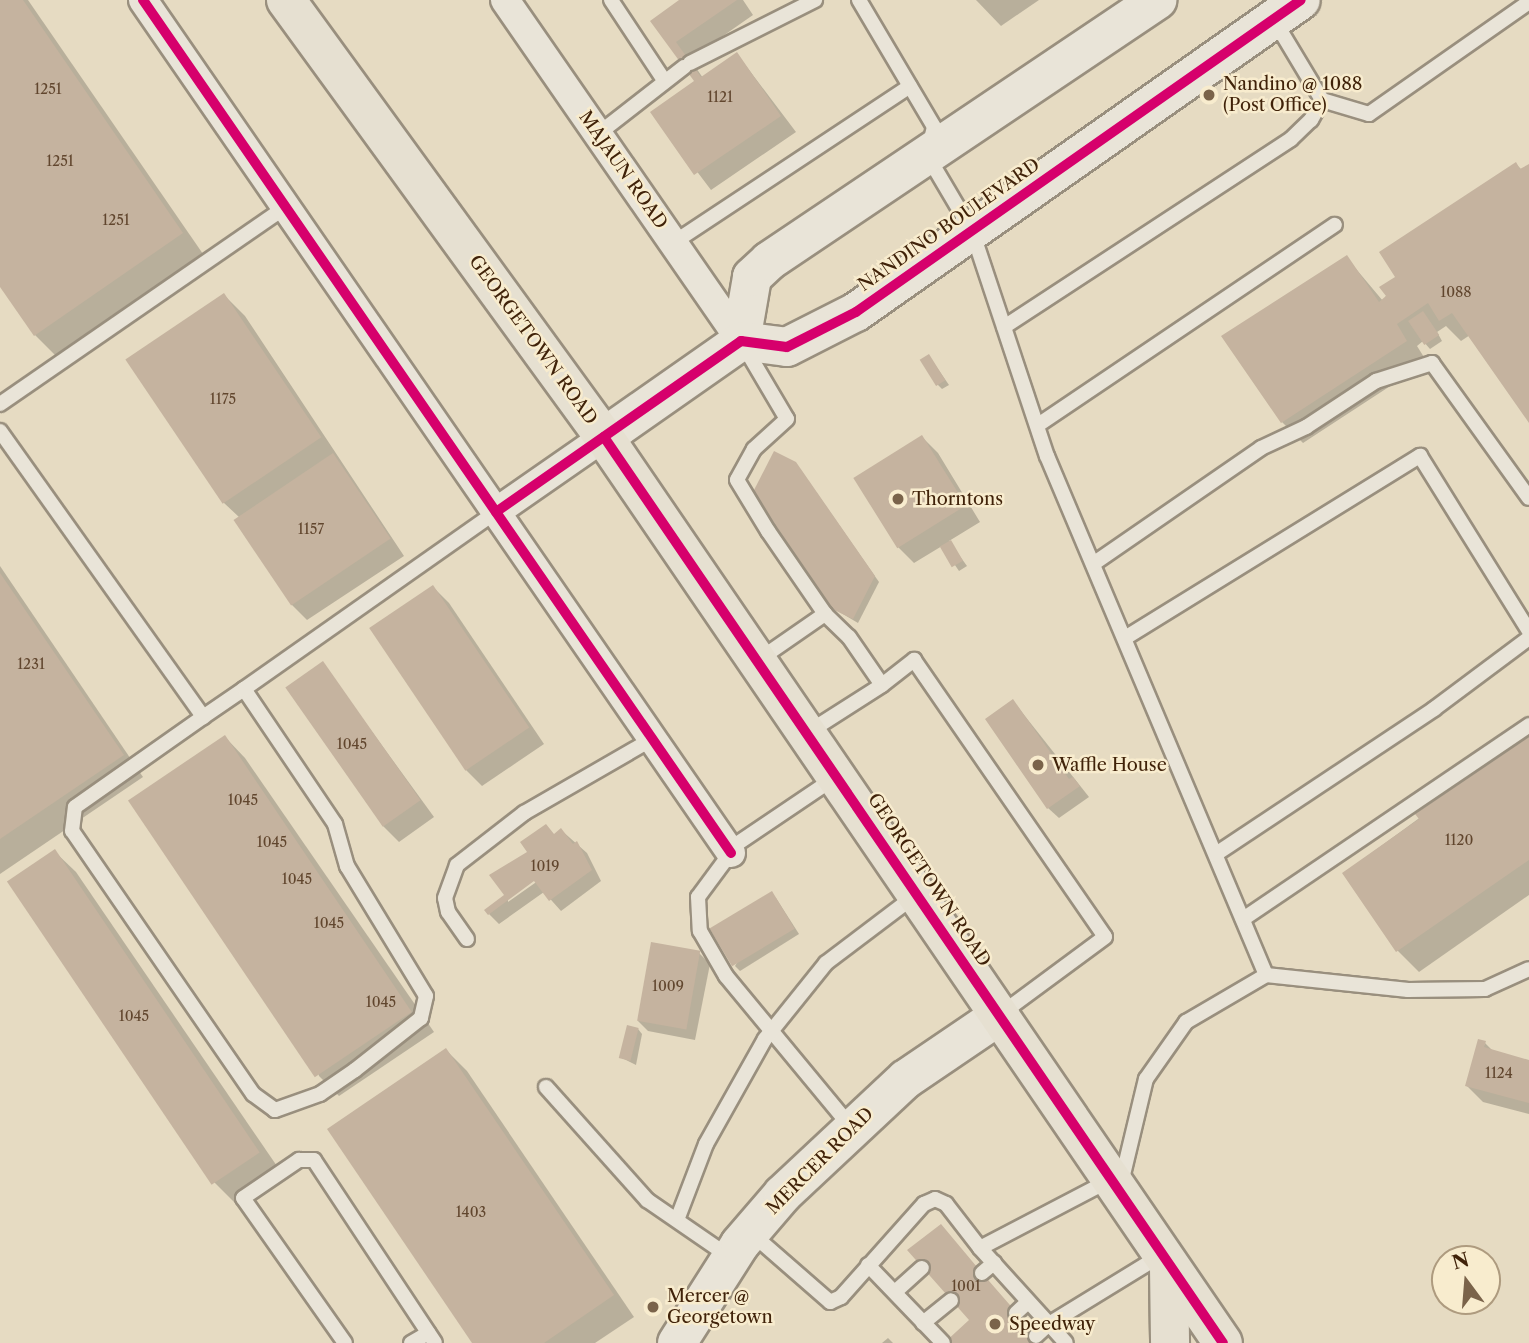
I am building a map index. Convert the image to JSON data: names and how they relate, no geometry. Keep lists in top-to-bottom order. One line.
{"streets":{"main road":["GEORGETOWN ROAD"],"street":["MAJAUN ROAD","NANDINO BOULEVARD","MERCER ROAD"]},"crossings":[["MAJAUN ROAD","NANDINO BOULEVARD"],["GEORGETOWN ROAD","MERCER ROAD"]],"places":["Nandino @ 1088 (Post Office)","Thorntons","Waffle House","Mercer @ Georgetown","Speedway"],"house_numbers":["1251","1121","1251","1251","1088","1175","1157","1231","1045","1045","1120","1045","1019","1045","1045","1009","1045","1045","1124","1403","1001"],"north":"top"}
